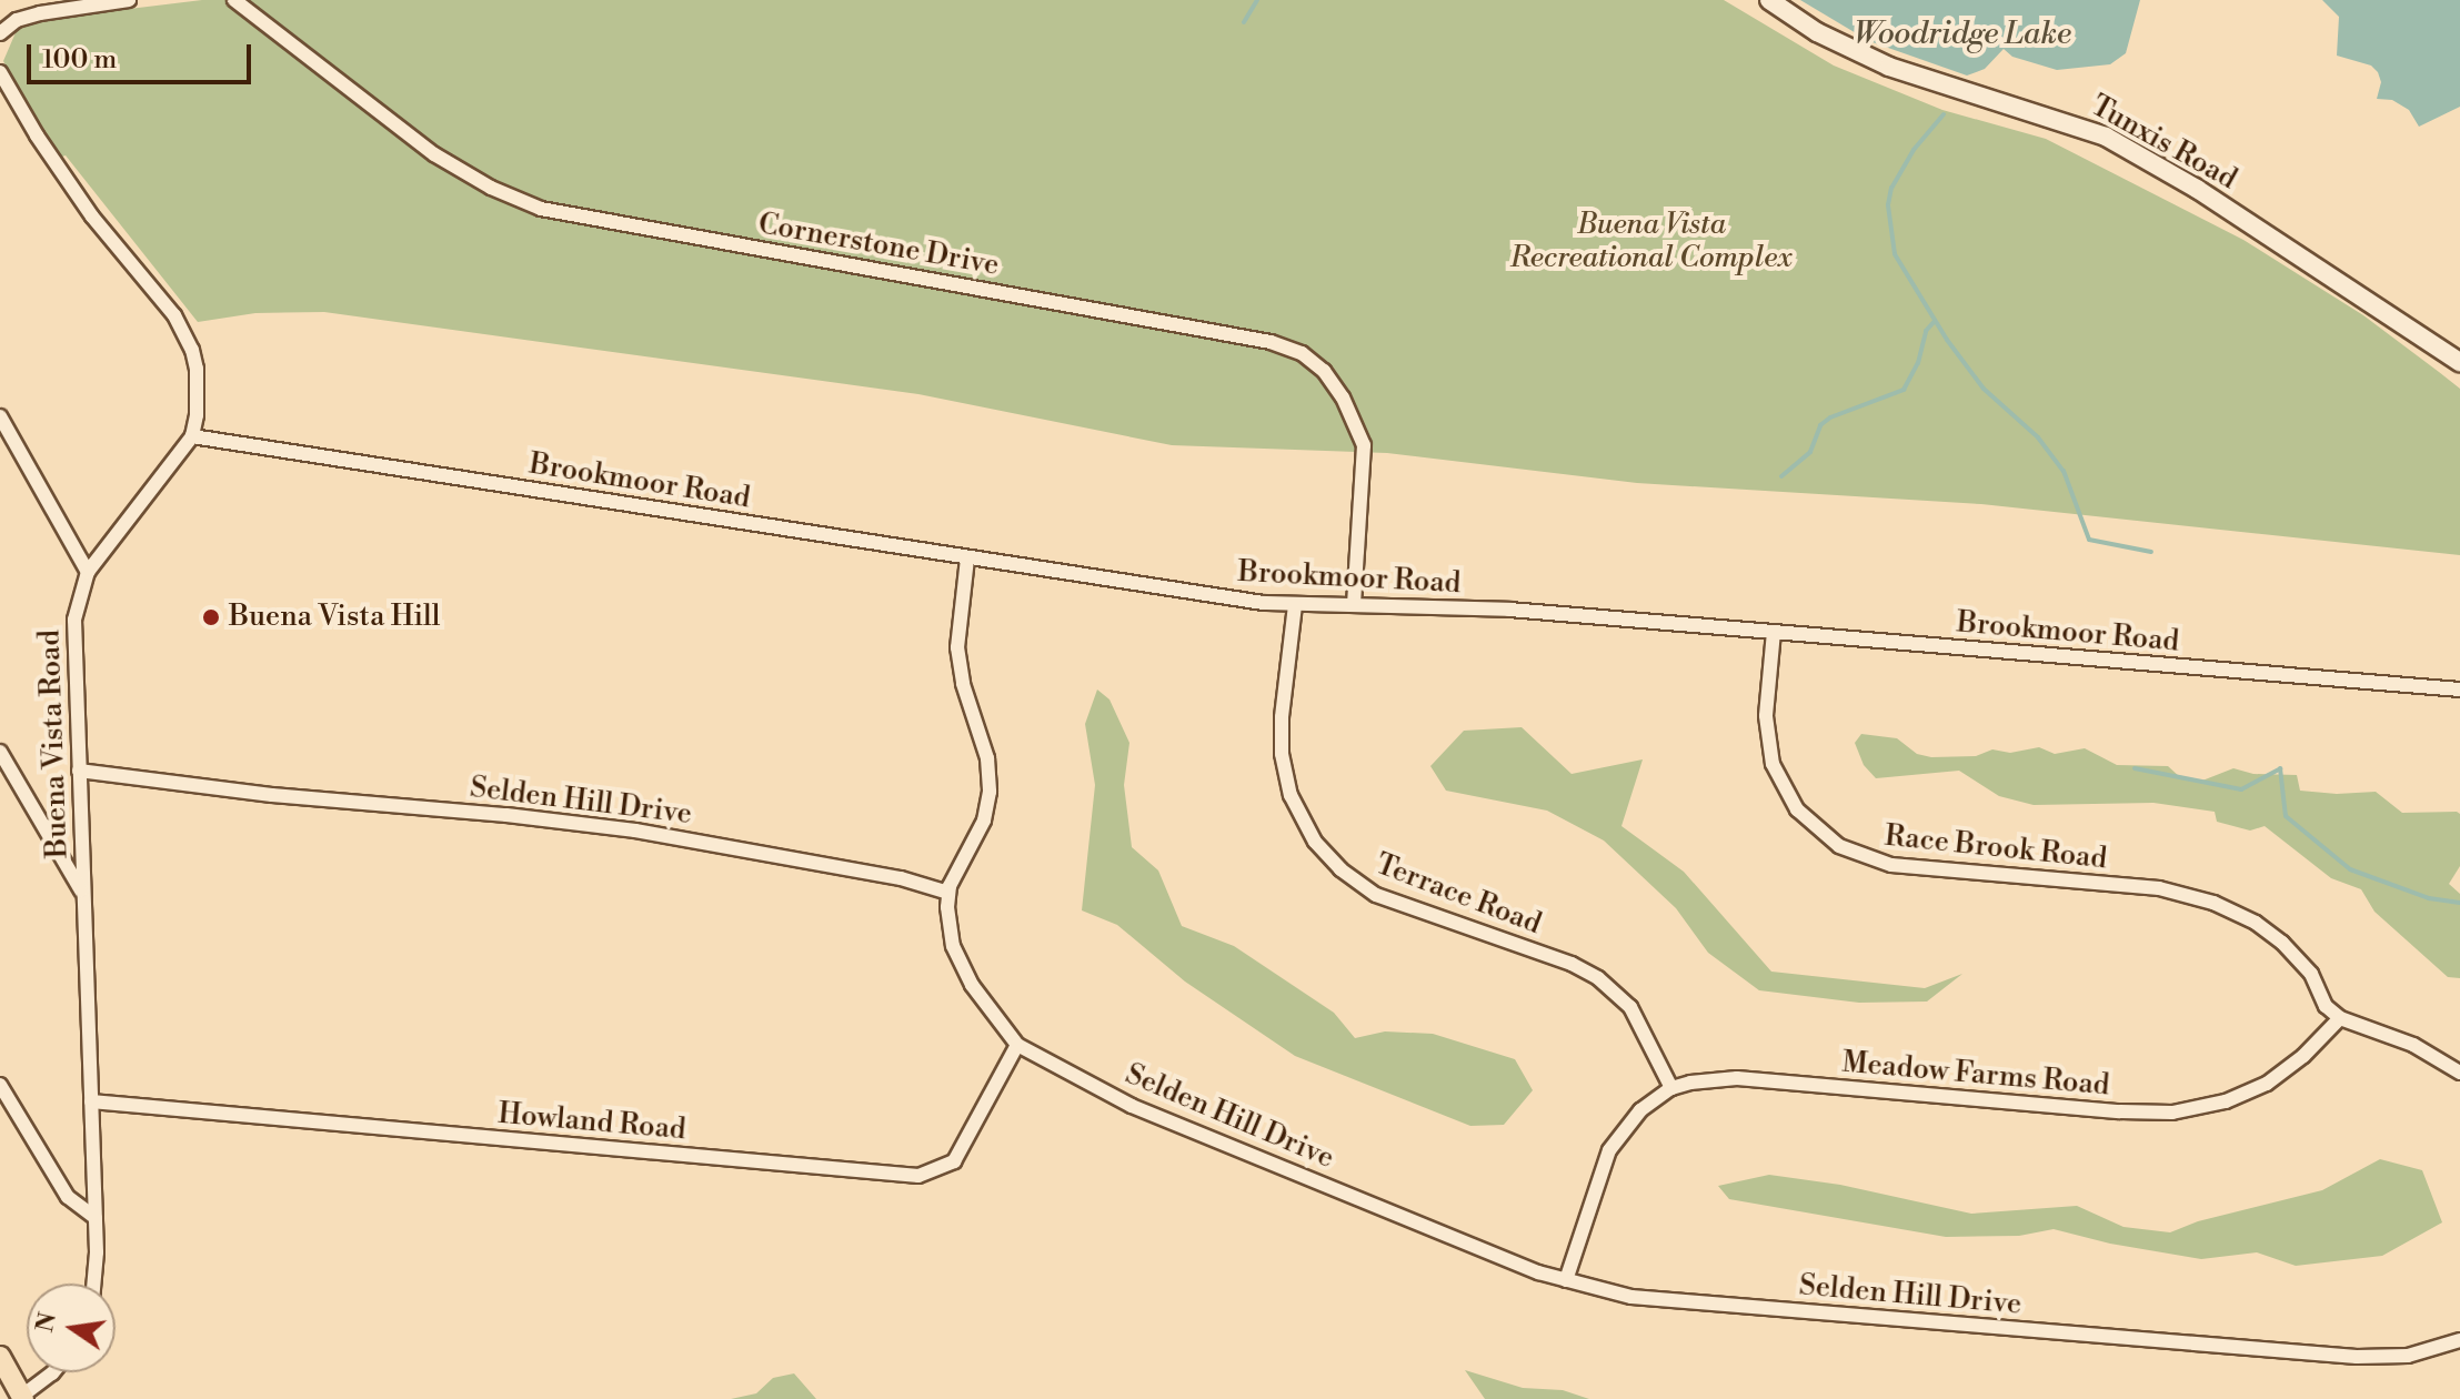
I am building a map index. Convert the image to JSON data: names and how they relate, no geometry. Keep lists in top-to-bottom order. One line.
{"streets":{"street":["Tunxis Road","Cornerstone Drive","Brookmoor Road","Buena Vista Road","Selden Hill Drive","Race Brook Road","Terrace Road","Meadow Farms Road","Howland Road"]},"crossings":[["Cornerstone Drive","Brookmoor Road"],["Brookmoor Road","Buena Vista Road"],["Brookmoor Road","Race Brook Road"],["Brookmoor Road","Terrace Road"],["Buena Vista Road","Selden Hill Drive"],["Buena Vista Road","Howland Road"],["Selden Hill Drive","Meadow Farms Road"],["Selden Hill Drive","Howland Road"],["Race Brook Road","Meadow Farms Road"],["Terrace Road","Meadow Farms Road"]],"water":["Woodridge Lake"],"parks":["Buena Vista Recreational Complex"],"places":["Buena Vista Hill"],"scale_bar":"100 m","north":"left"}
